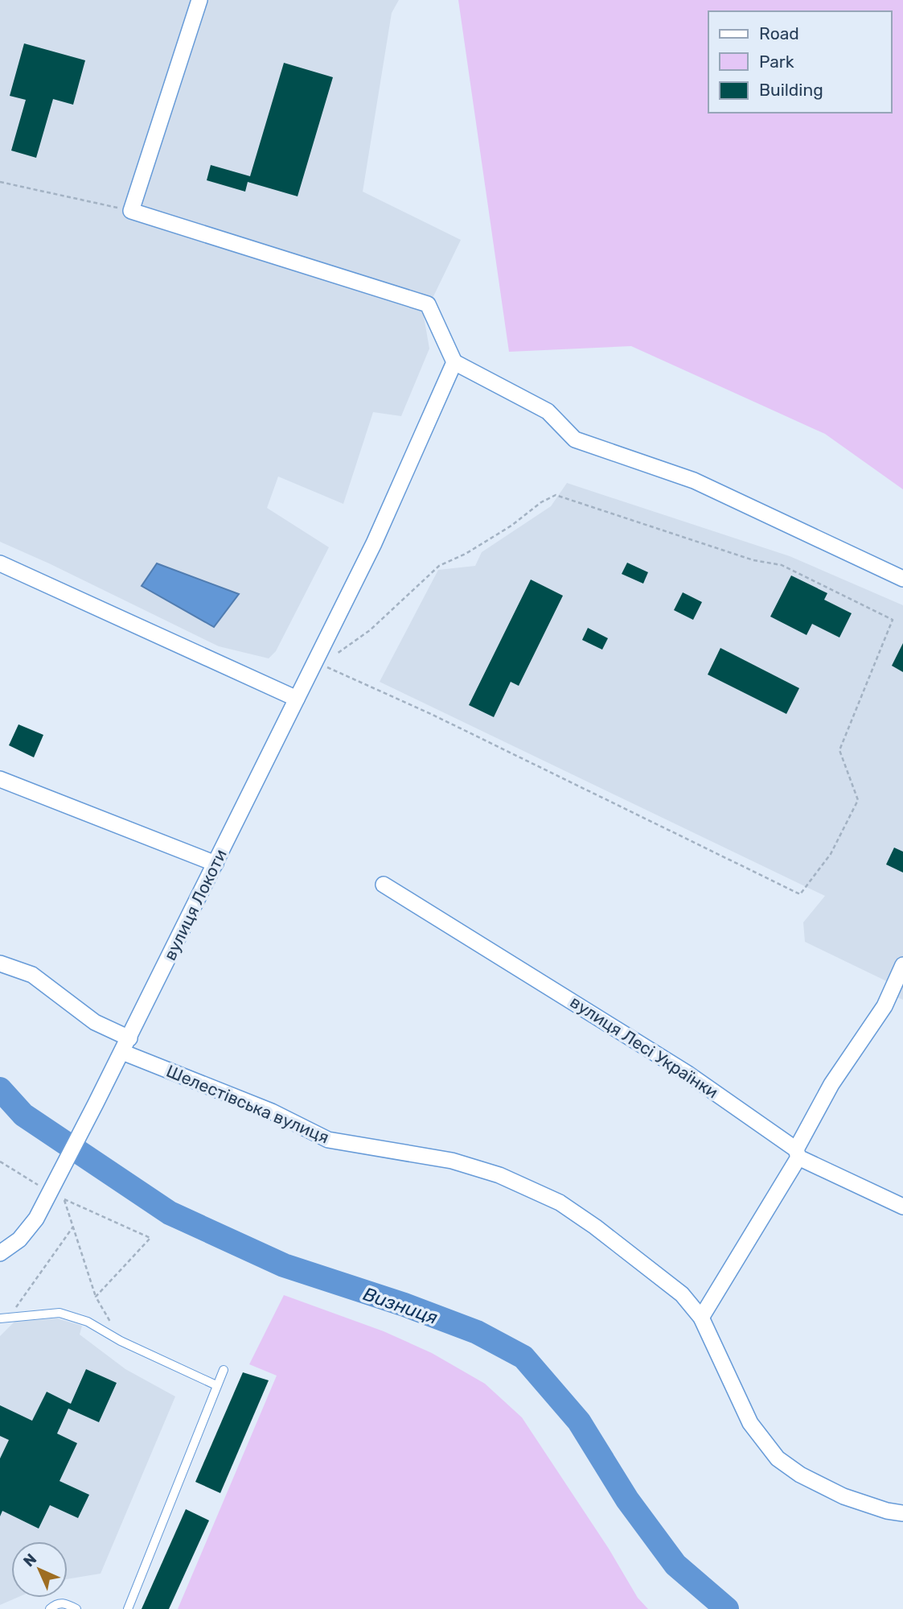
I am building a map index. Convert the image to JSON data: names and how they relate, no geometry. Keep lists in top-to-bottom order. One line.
{"streets":{"street":["вулиця Локоти","вулиця Лесі Українки","Шелестівська вулиця"]},"crossings":[["вулиця Локоти","Шелестівська вулиця"]],"water":["Визниця"],"legend":["Road","Park","Building"],"north":"top left"}
